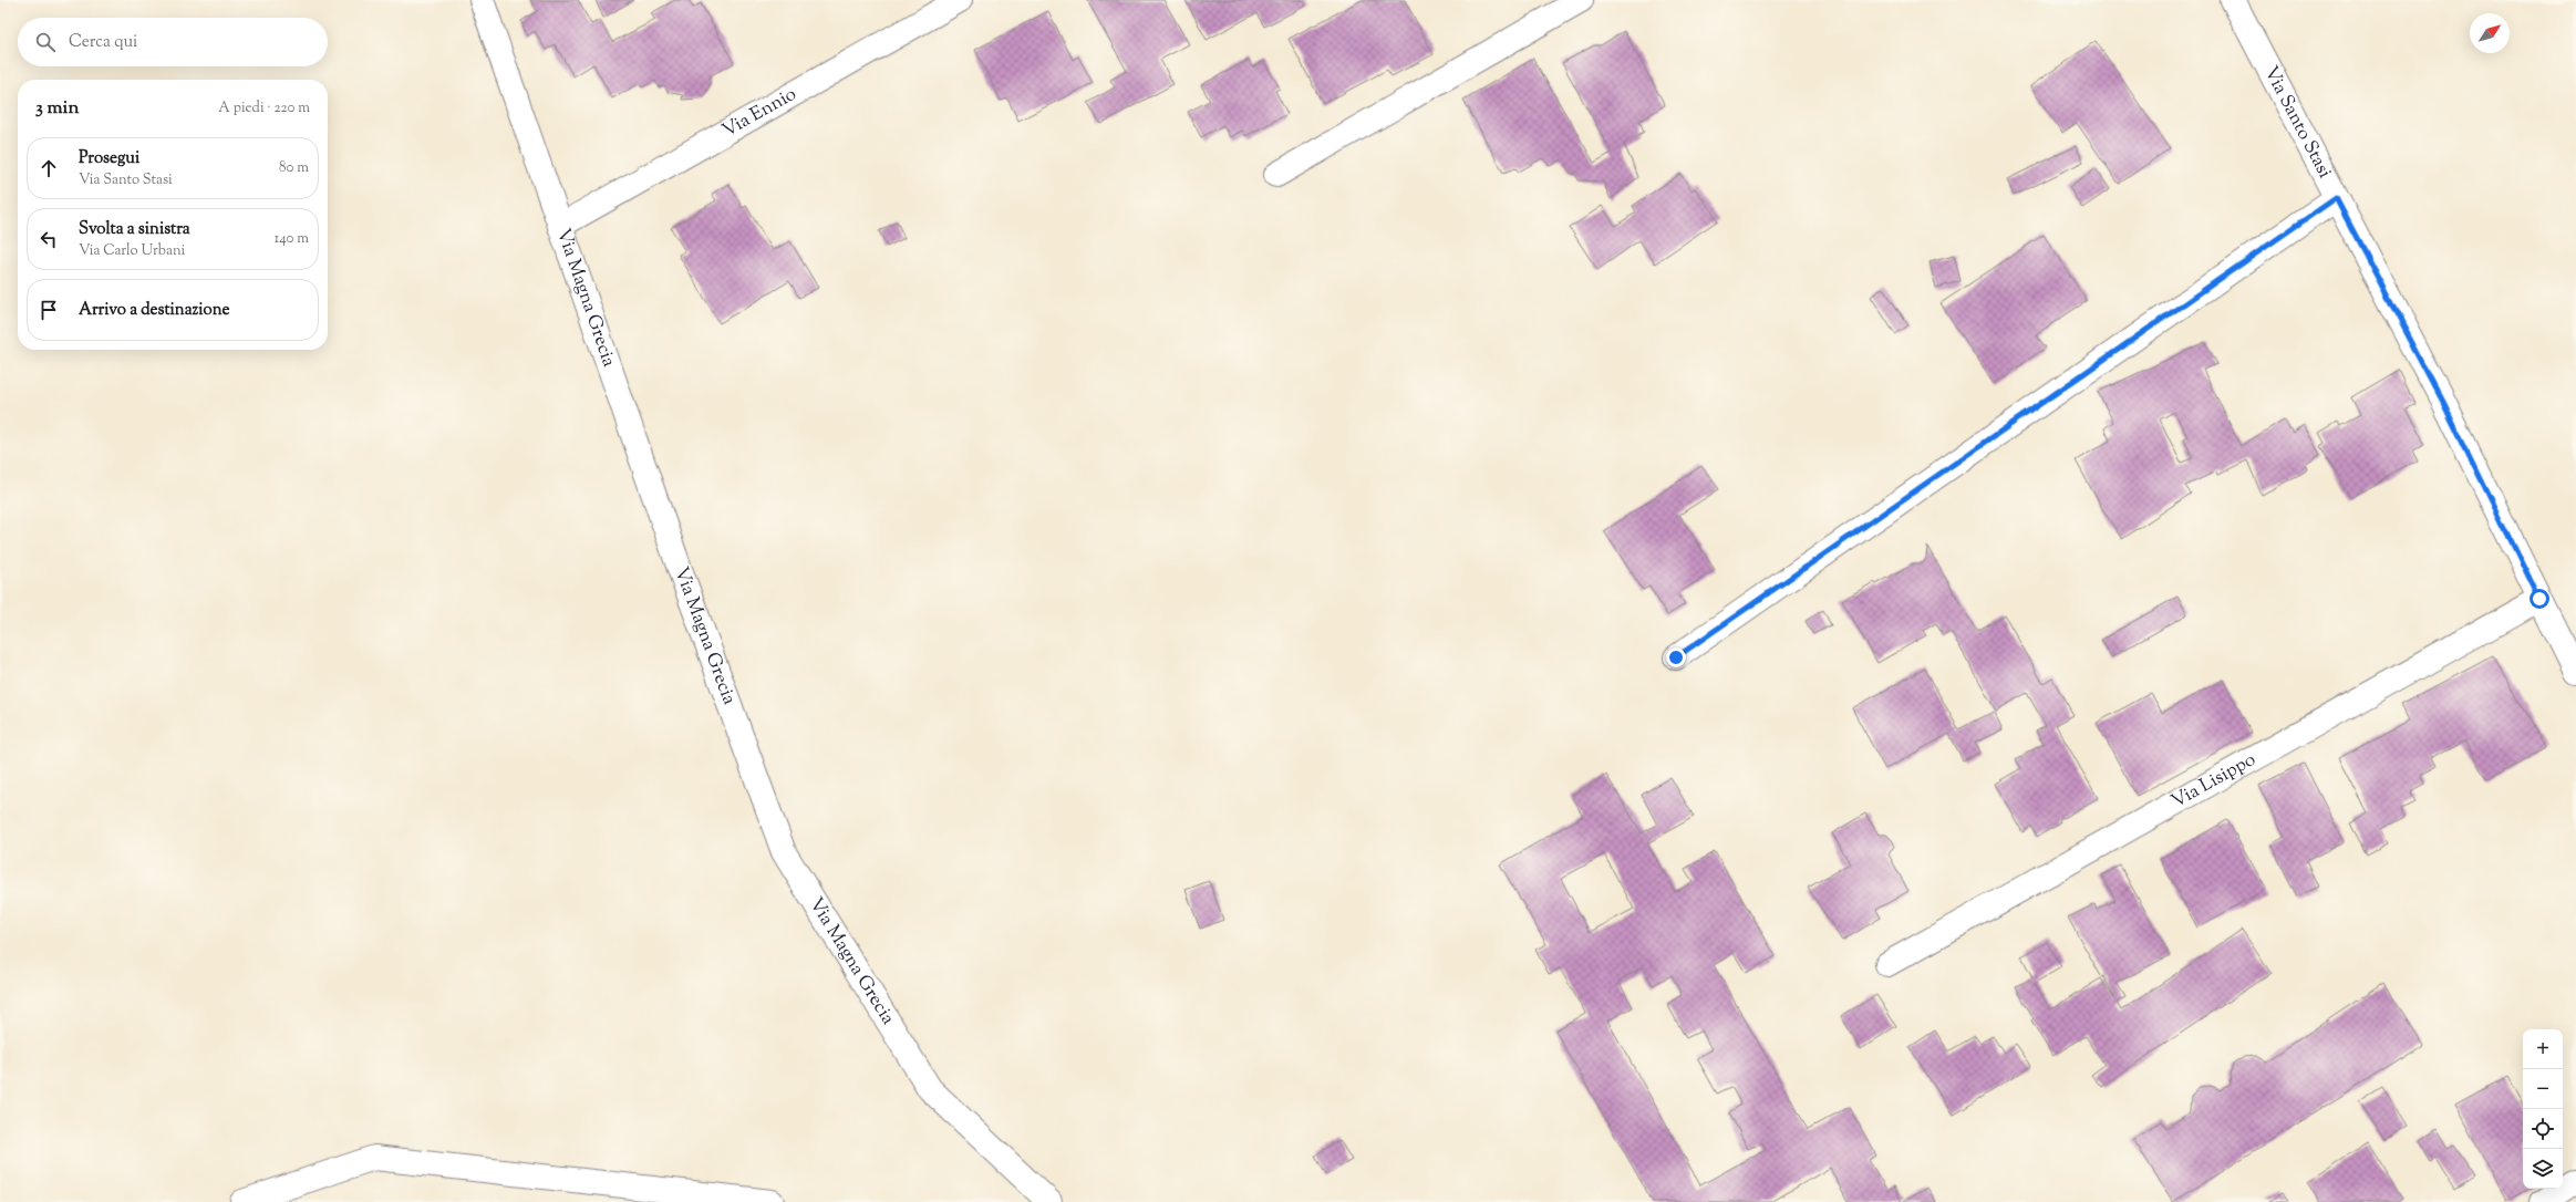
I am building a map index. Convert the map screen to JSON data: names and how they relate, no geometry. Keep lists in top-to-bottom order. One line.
{"streets":{"street":["Via Ennio","Via Santo Stasi","Via Magna Grecia","Via Lisippo"]},"crossings":[["Via Ennio","Via Magna Grecia"],["Via Santo Stasi","Via Lisippo"]],"north":"top right","page":{"search":"Cerca qui","heading":["3 min","A piedi · 220 m"],"list":[["Prosegui","Via Santo Stasi","80 m"],["Svolta a sinistra","Via Carlo Urbani","140 m"],"Arrivo a destinazione"],"map_buttons":["+","−"]}}
